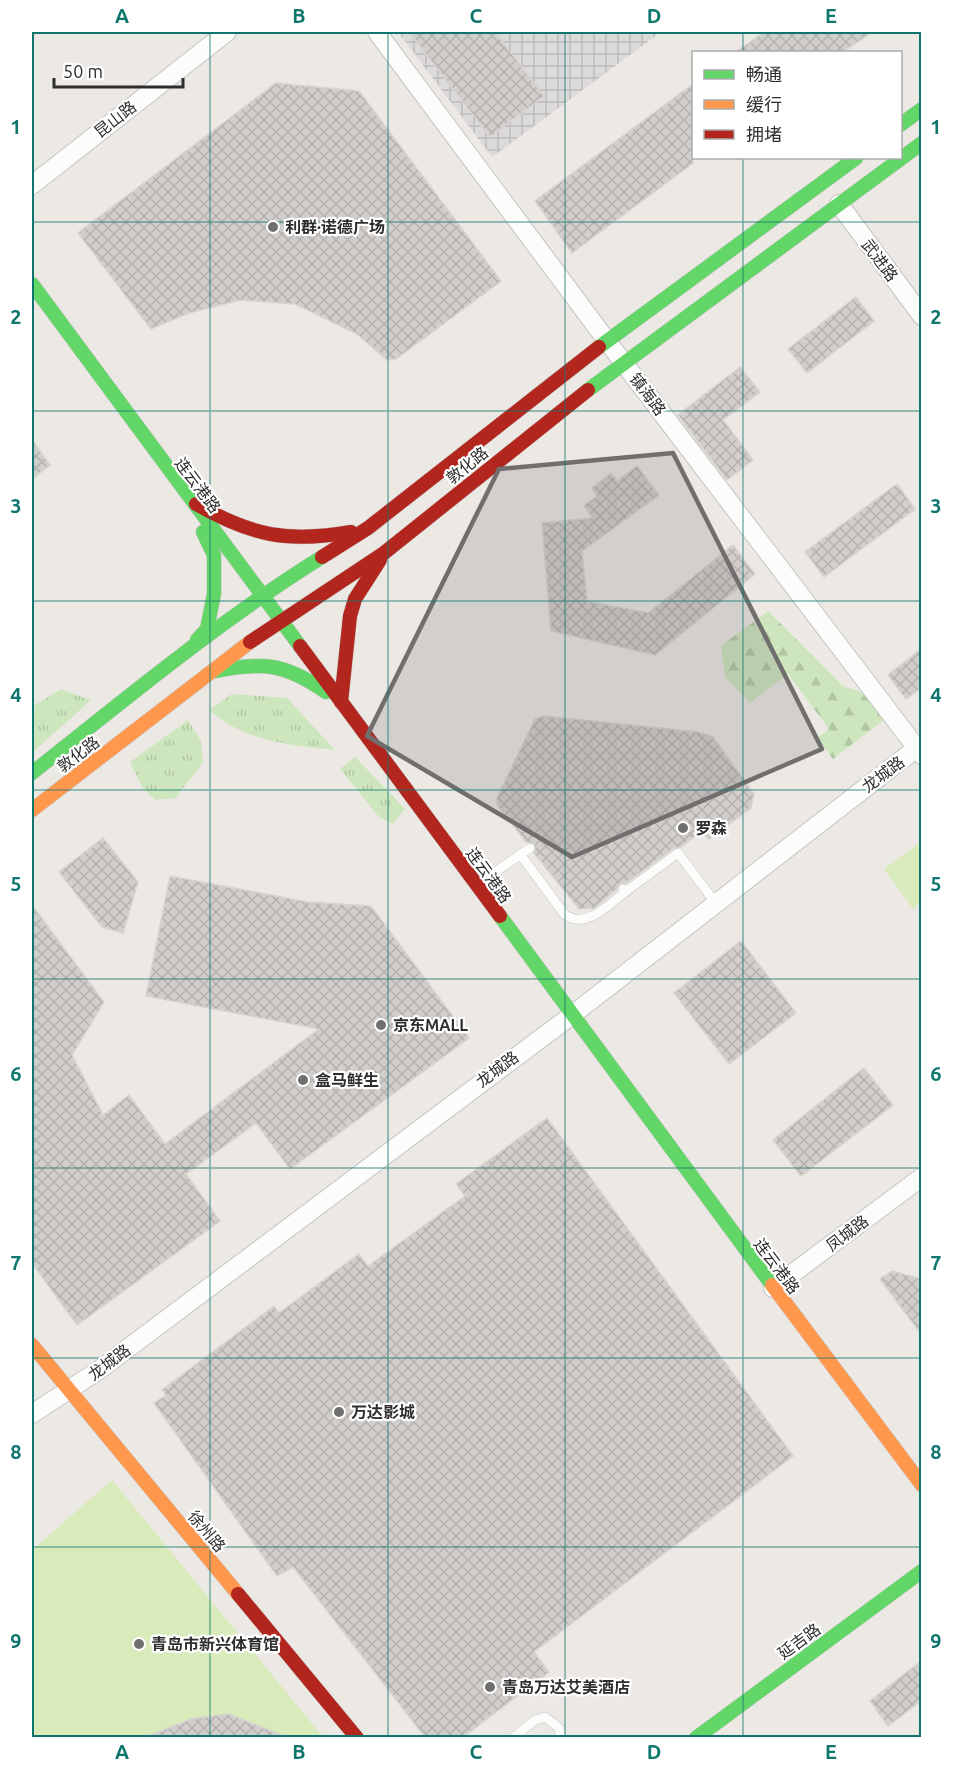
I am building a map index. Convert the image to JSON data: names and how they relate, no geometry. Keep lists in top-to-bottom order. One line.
{"streets":{"main road":["敦化路","连云港路","徐州路","延吉路"],"street":["昆山路","武进路","镇海路","龙城路","凤城路"]},"crossings":[["武进路","敦化路"],["镇海路","敦化路"],["镇海路","龙城路"],["敦化路","连云港路"],["连云港路","龙城路"],["连云港路","凤城路"],["龙城路","徐州路"]],"places":["利群·诺德广场","罗森","京东MALL","盒马鲜生","万达影城","青岛市新兴体育馆","青岛万达艾美酒店"],"legend":["畅通","缓行","拥堵"],"scale_bar":"50 m","grid":{"columns":["A","B","C","D","E"],"rows":["1","2","3","4","5","6","7","8","9"]}}
